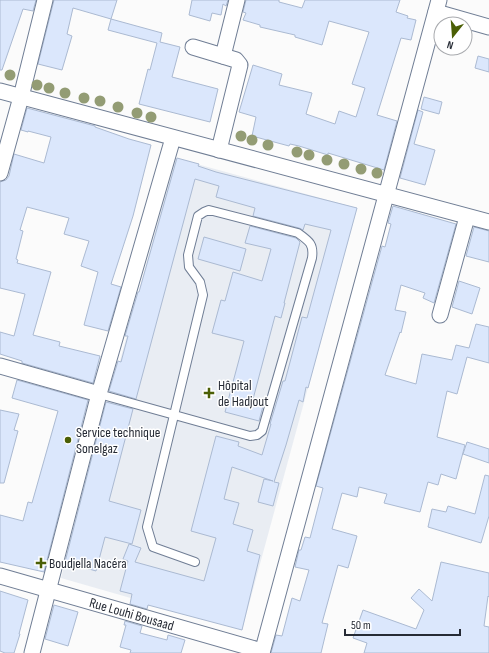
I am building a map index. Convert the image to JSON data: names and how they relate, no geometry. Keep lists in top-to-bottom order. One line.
{"streets":{"street":["Rue Louhi Bousaad"]},"places":{"health":["Hôpital de Hadjout","Boudjella Nacéra"],"other":["Service technique Sonelgaz"]},"scale_bar":"50 m","north":"bottom"}
